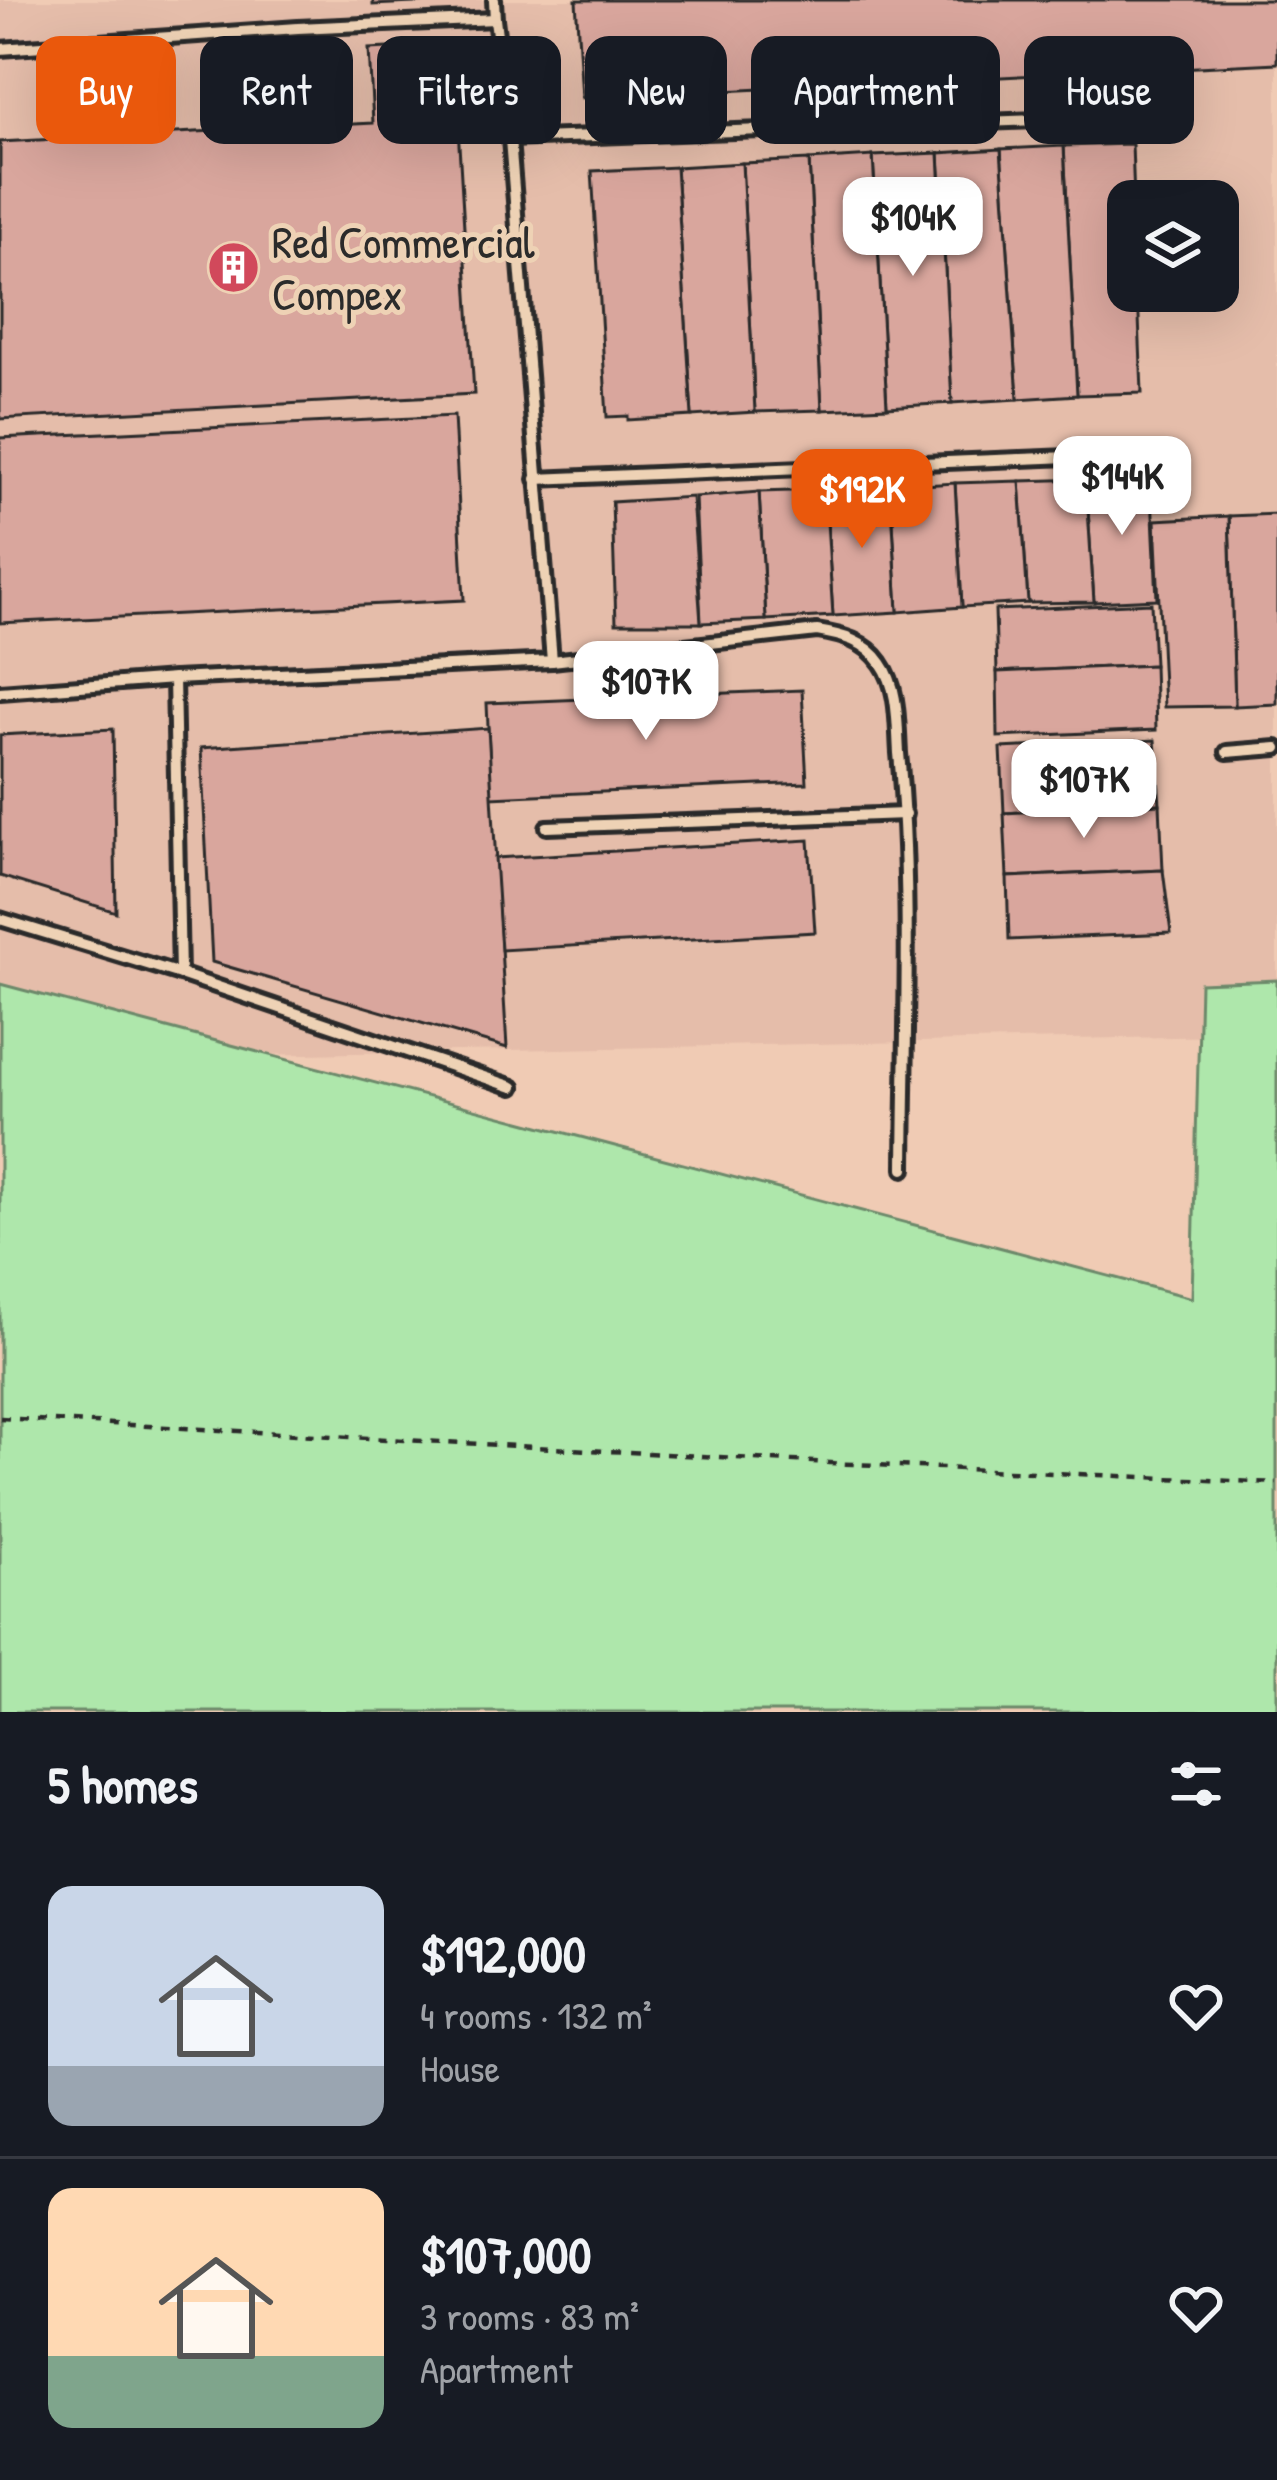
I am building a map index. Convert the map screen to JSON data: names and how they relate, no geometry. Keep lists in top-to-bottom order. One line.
{"places":{"building":["Red Commercial Compex"]},"page":{"chip":["Buy","Rent","Filters","New","Apartment","House"],"price":["$104K","$144K","$192K","$107K","$107K"],"heading":"5 homes","list":[{"name":"$192,000","note":"4 rooms · 132 m² · House"},{"name":"$107,000","note":"3 rooms · 83 m² · Apartment"}]}}
